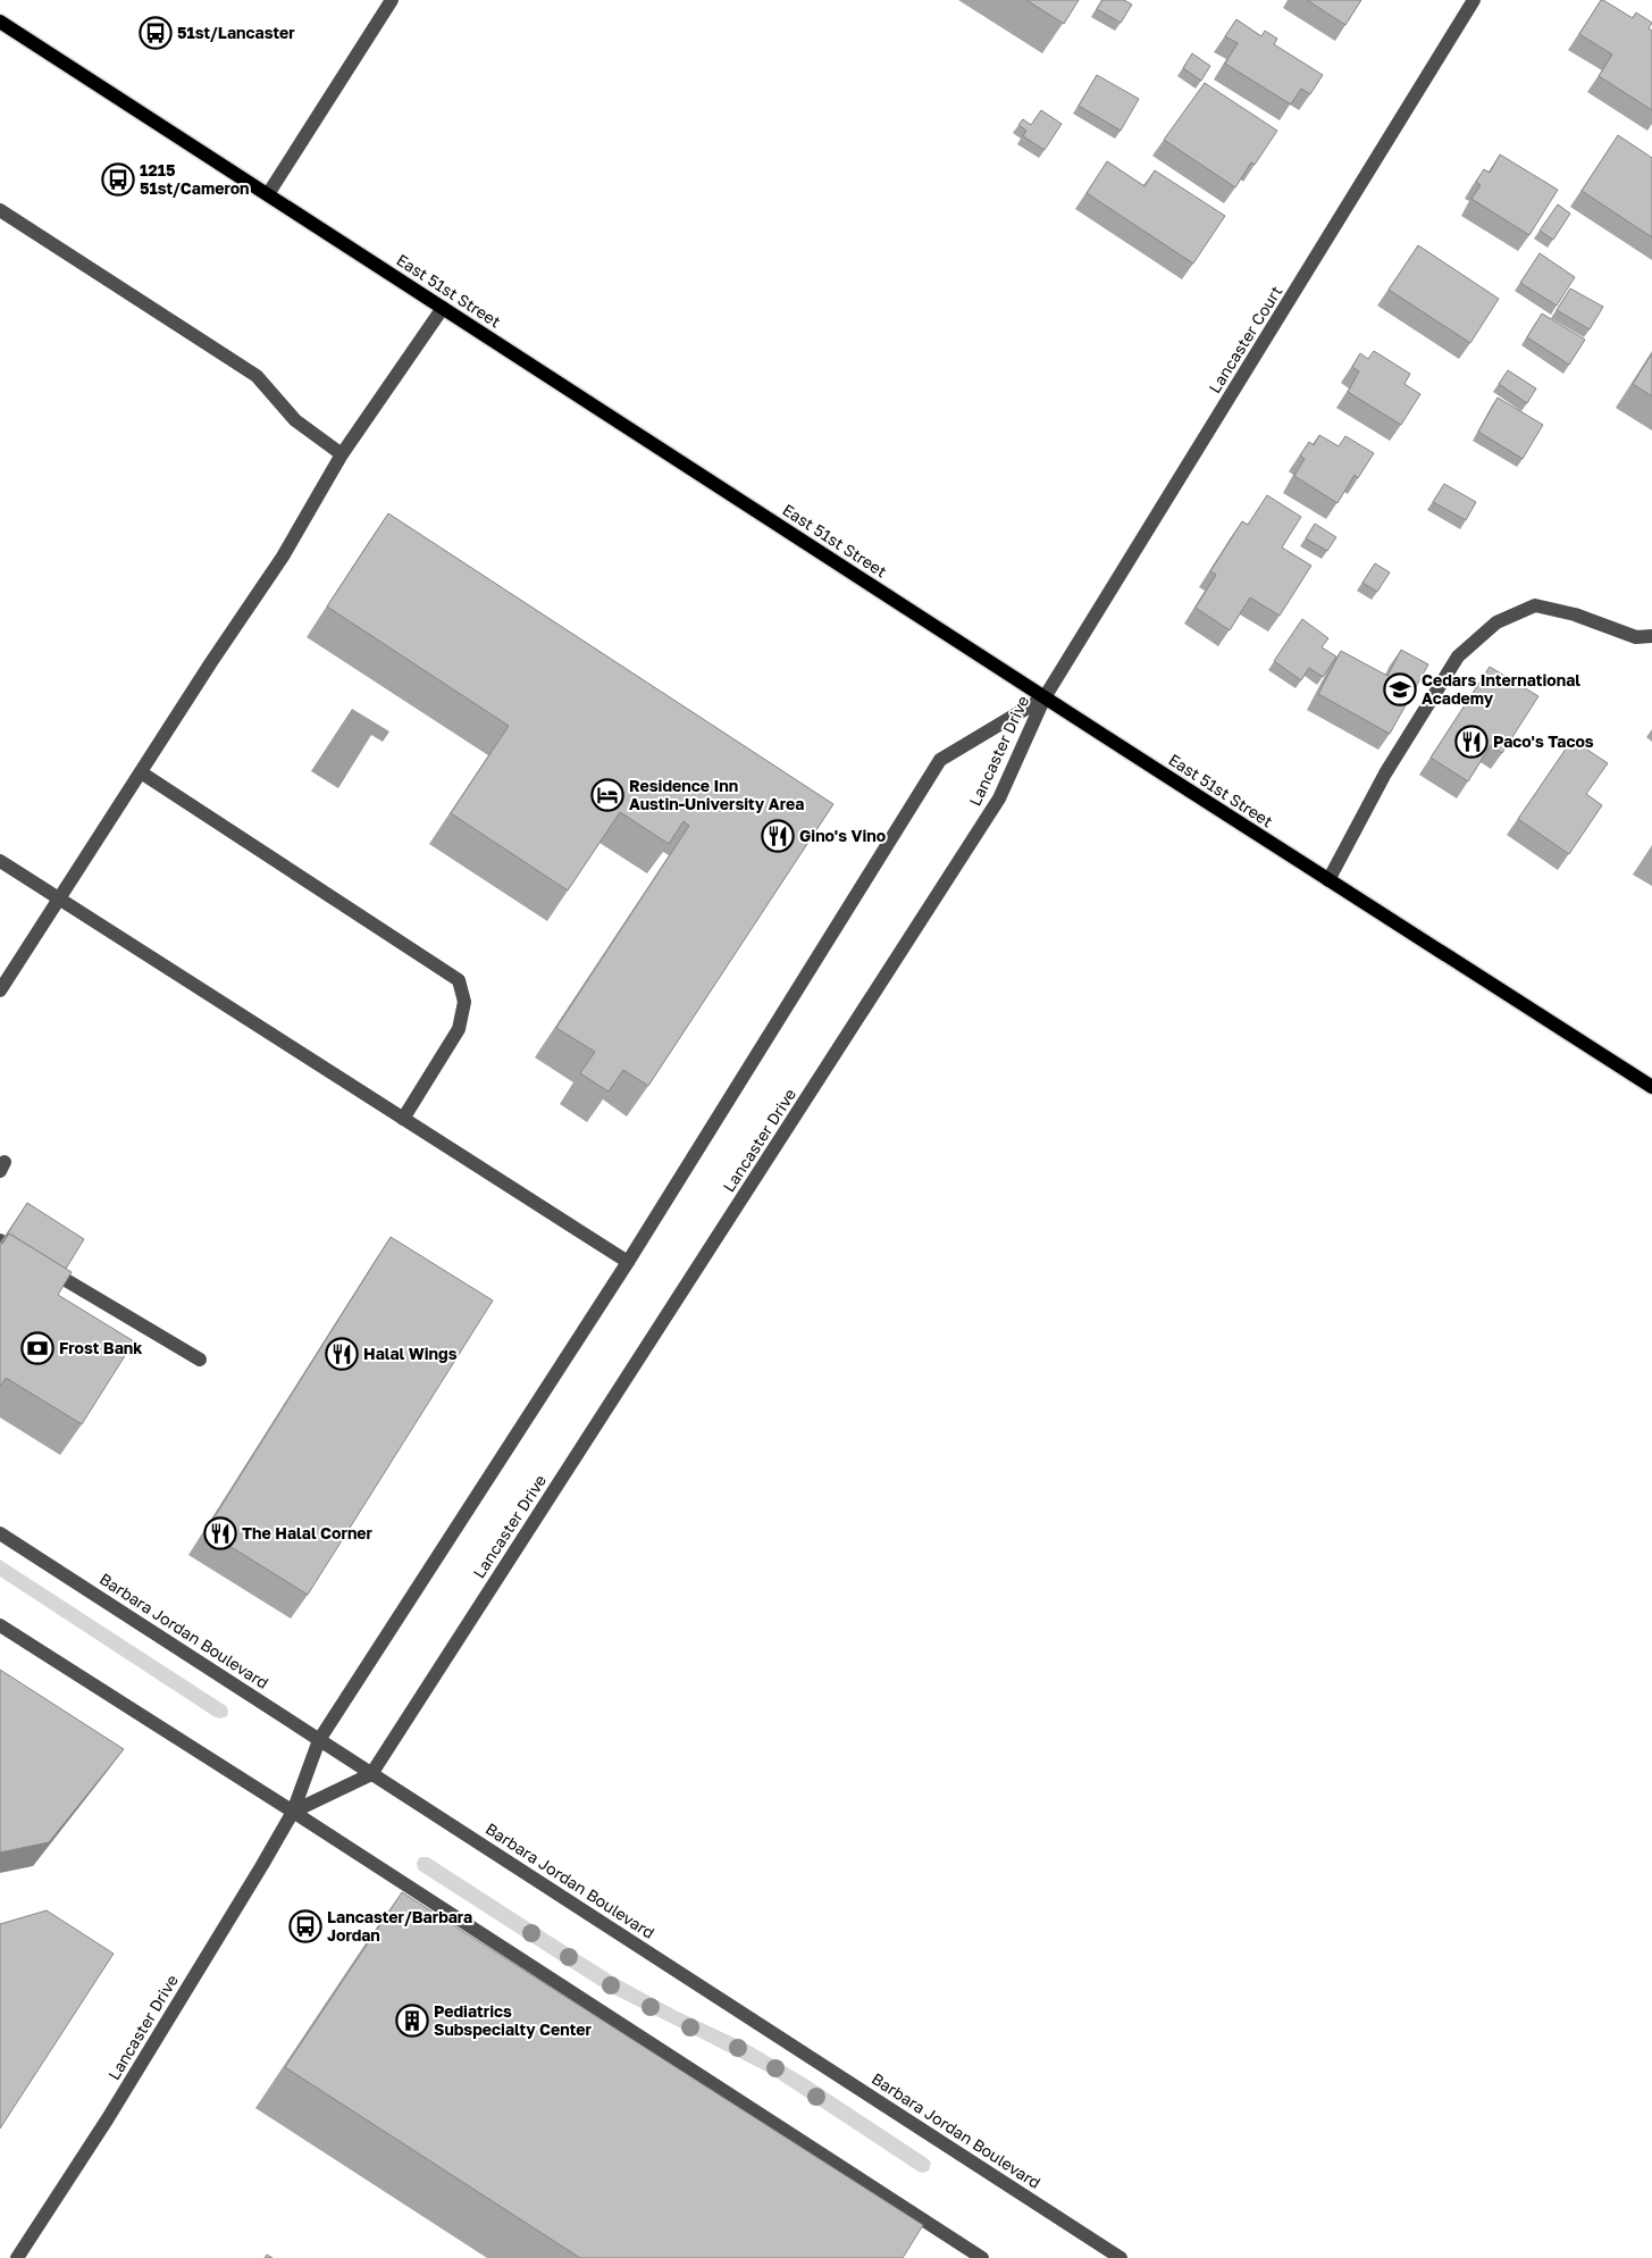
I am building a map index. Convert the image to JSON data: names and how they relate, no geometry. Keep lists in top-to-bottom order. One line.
{"streets":{"main road":["East 51st Street"],"street":["Lancaster Court","Lancaster Drive","Barbara Jordan Boulevard"]},"crossings":[["East 51st Street","Lancaster Court"],["East 51st Street","Lancaster Drive"],["Lancaster Court","Lancaster Drive"],["Lancaster Drive","Barbara Jordan Boulevard"]],"places":{"bus stop":["51st/Lancaster","1215 51st/Cameron","Lancaster/Barbara Jordan"],"school or university":["Cedars International Academy"],"restaurant":["Paco's Tacos","Gino's Vino","Halal Wings","The Halal Corner"],"hotel":["Residence Inn Austin-University Area"],"bank":["Frost Bank"],"building":["Pediatrics Subspecialty Center"]}}
